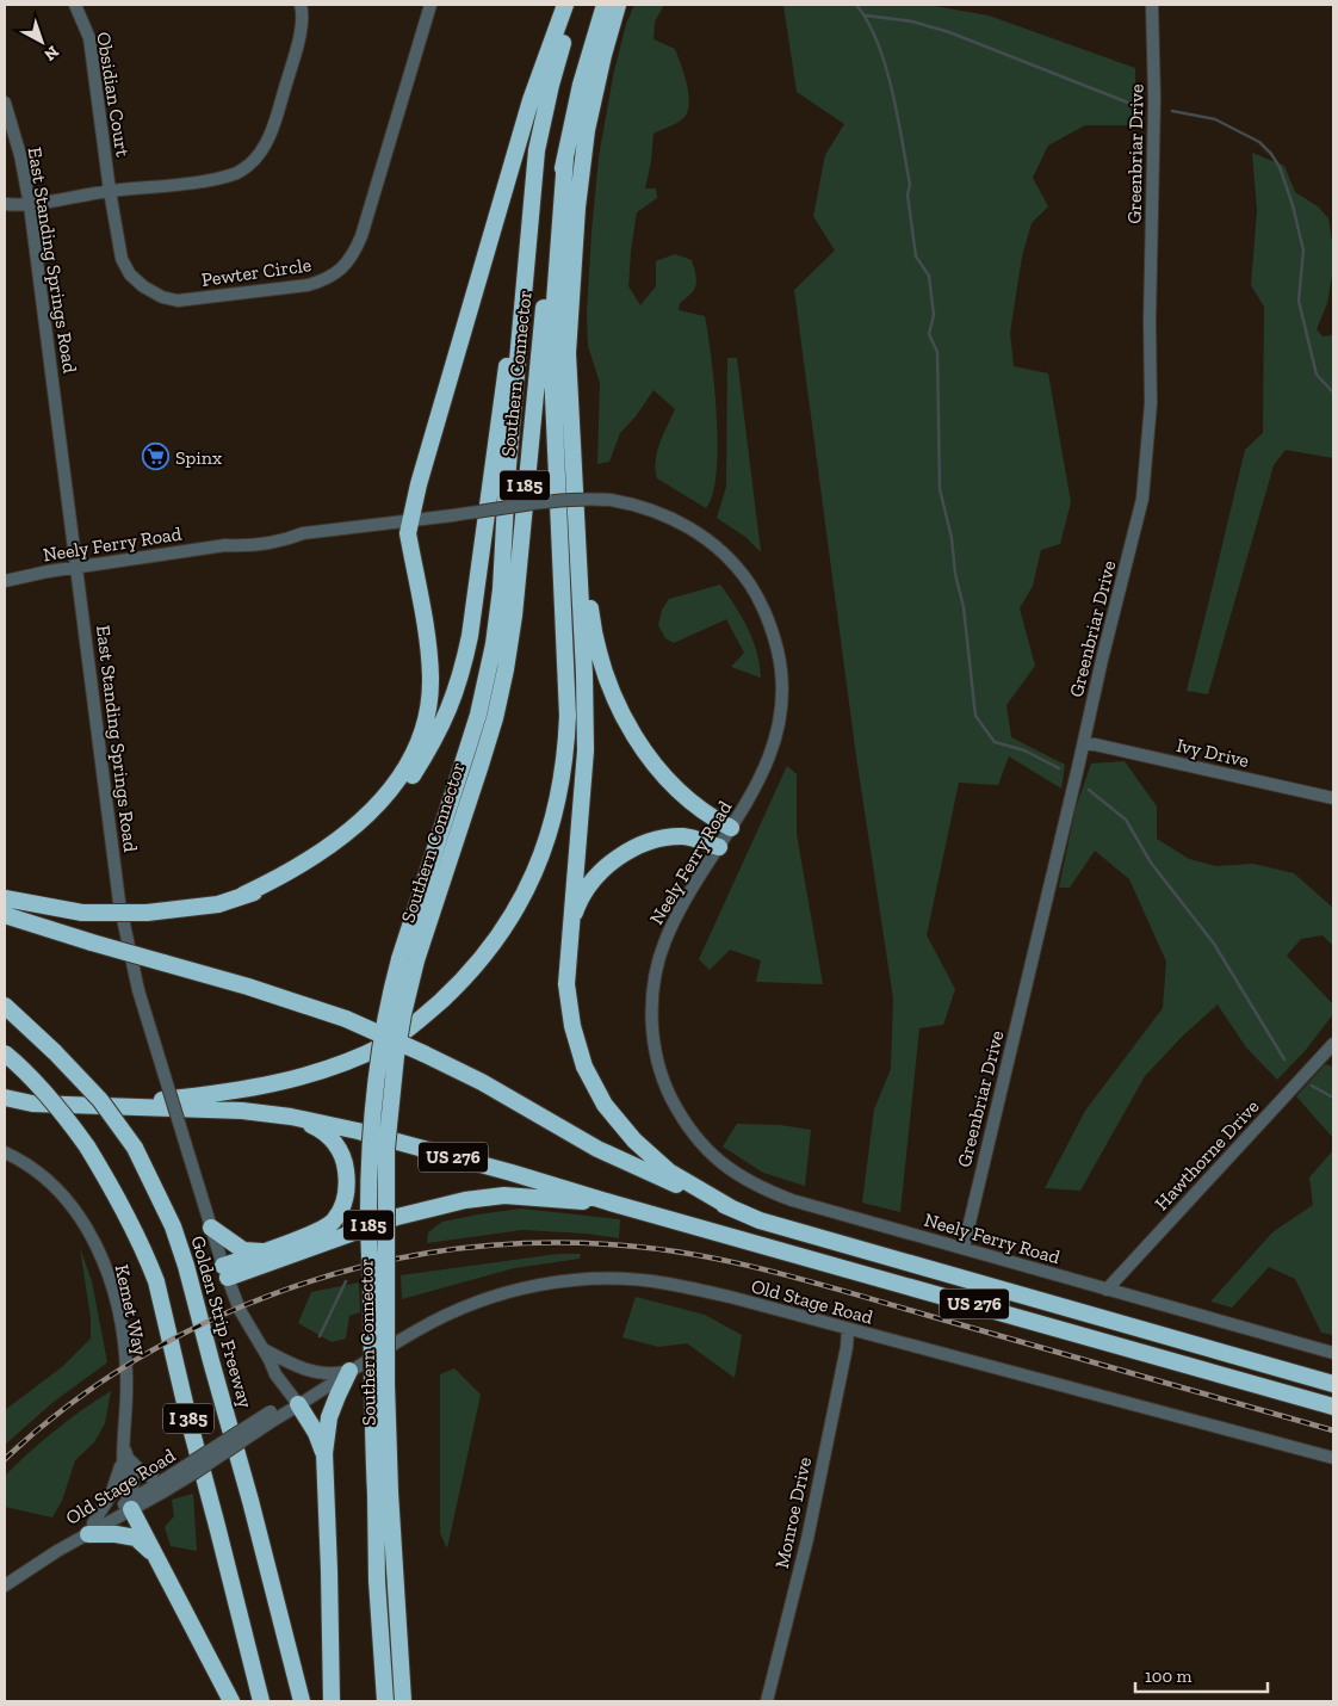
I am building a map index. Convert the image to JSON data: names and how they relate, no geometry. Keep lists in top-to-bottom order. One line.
{"streets":{"highway":["Southern Connector","I 185","US 276","Golden Strip Freeway","I 385"],"street":["Obsidian Court","Greenbriar Drive","East Standing Springs Road","Pewter Circle","Neely Ferry Road","Ivy Drive","Hawthorne Drive","Old Stage Road","Kemet Way","Monroe Drive"]},"crossings":[["Obsidian Court","Pewter Circle"],["Greenbriar Drive","Neely Ferry Road"],["Greenbriar Drive","Ivy Drive"],["East Standing Springs Road","Neely Ferry Road"],["East Standing Springs Road","Old Stage Road"],["Neely Ferry Road","Hawthorne Drive"],["Old Stage Road","Kemet Way"],["Old Stage Road","Monroe Drive"]],"places":{"supermarket":["Spinx"]},"scale_bar":"100 m","north":"bottom right"}
